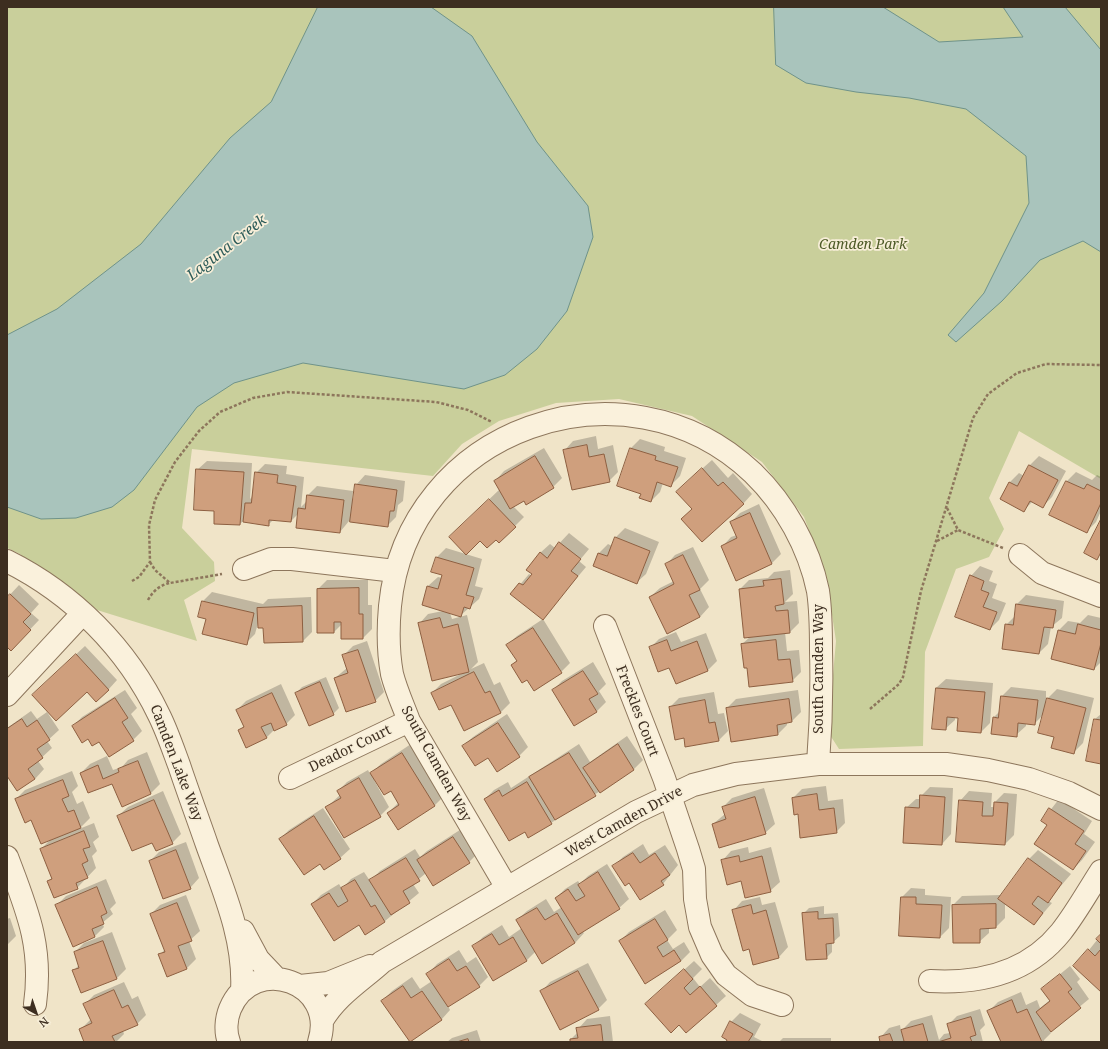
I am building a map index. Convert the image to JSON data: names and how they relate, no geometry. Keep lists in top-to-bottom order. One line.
{"streets":{"street":["South Camden Way","Freckles Court","Deador Court","Camden Lake Way","West Camden Drive"]},"crossings":[["South Camden Way","Deador Court"],["South Camden Way","West Camden Drive"],["Freckles Court","West Camden Drive"]],"water":["Laguna Creek"],"parks":["Camden Park"],"north":"bottom right"}
